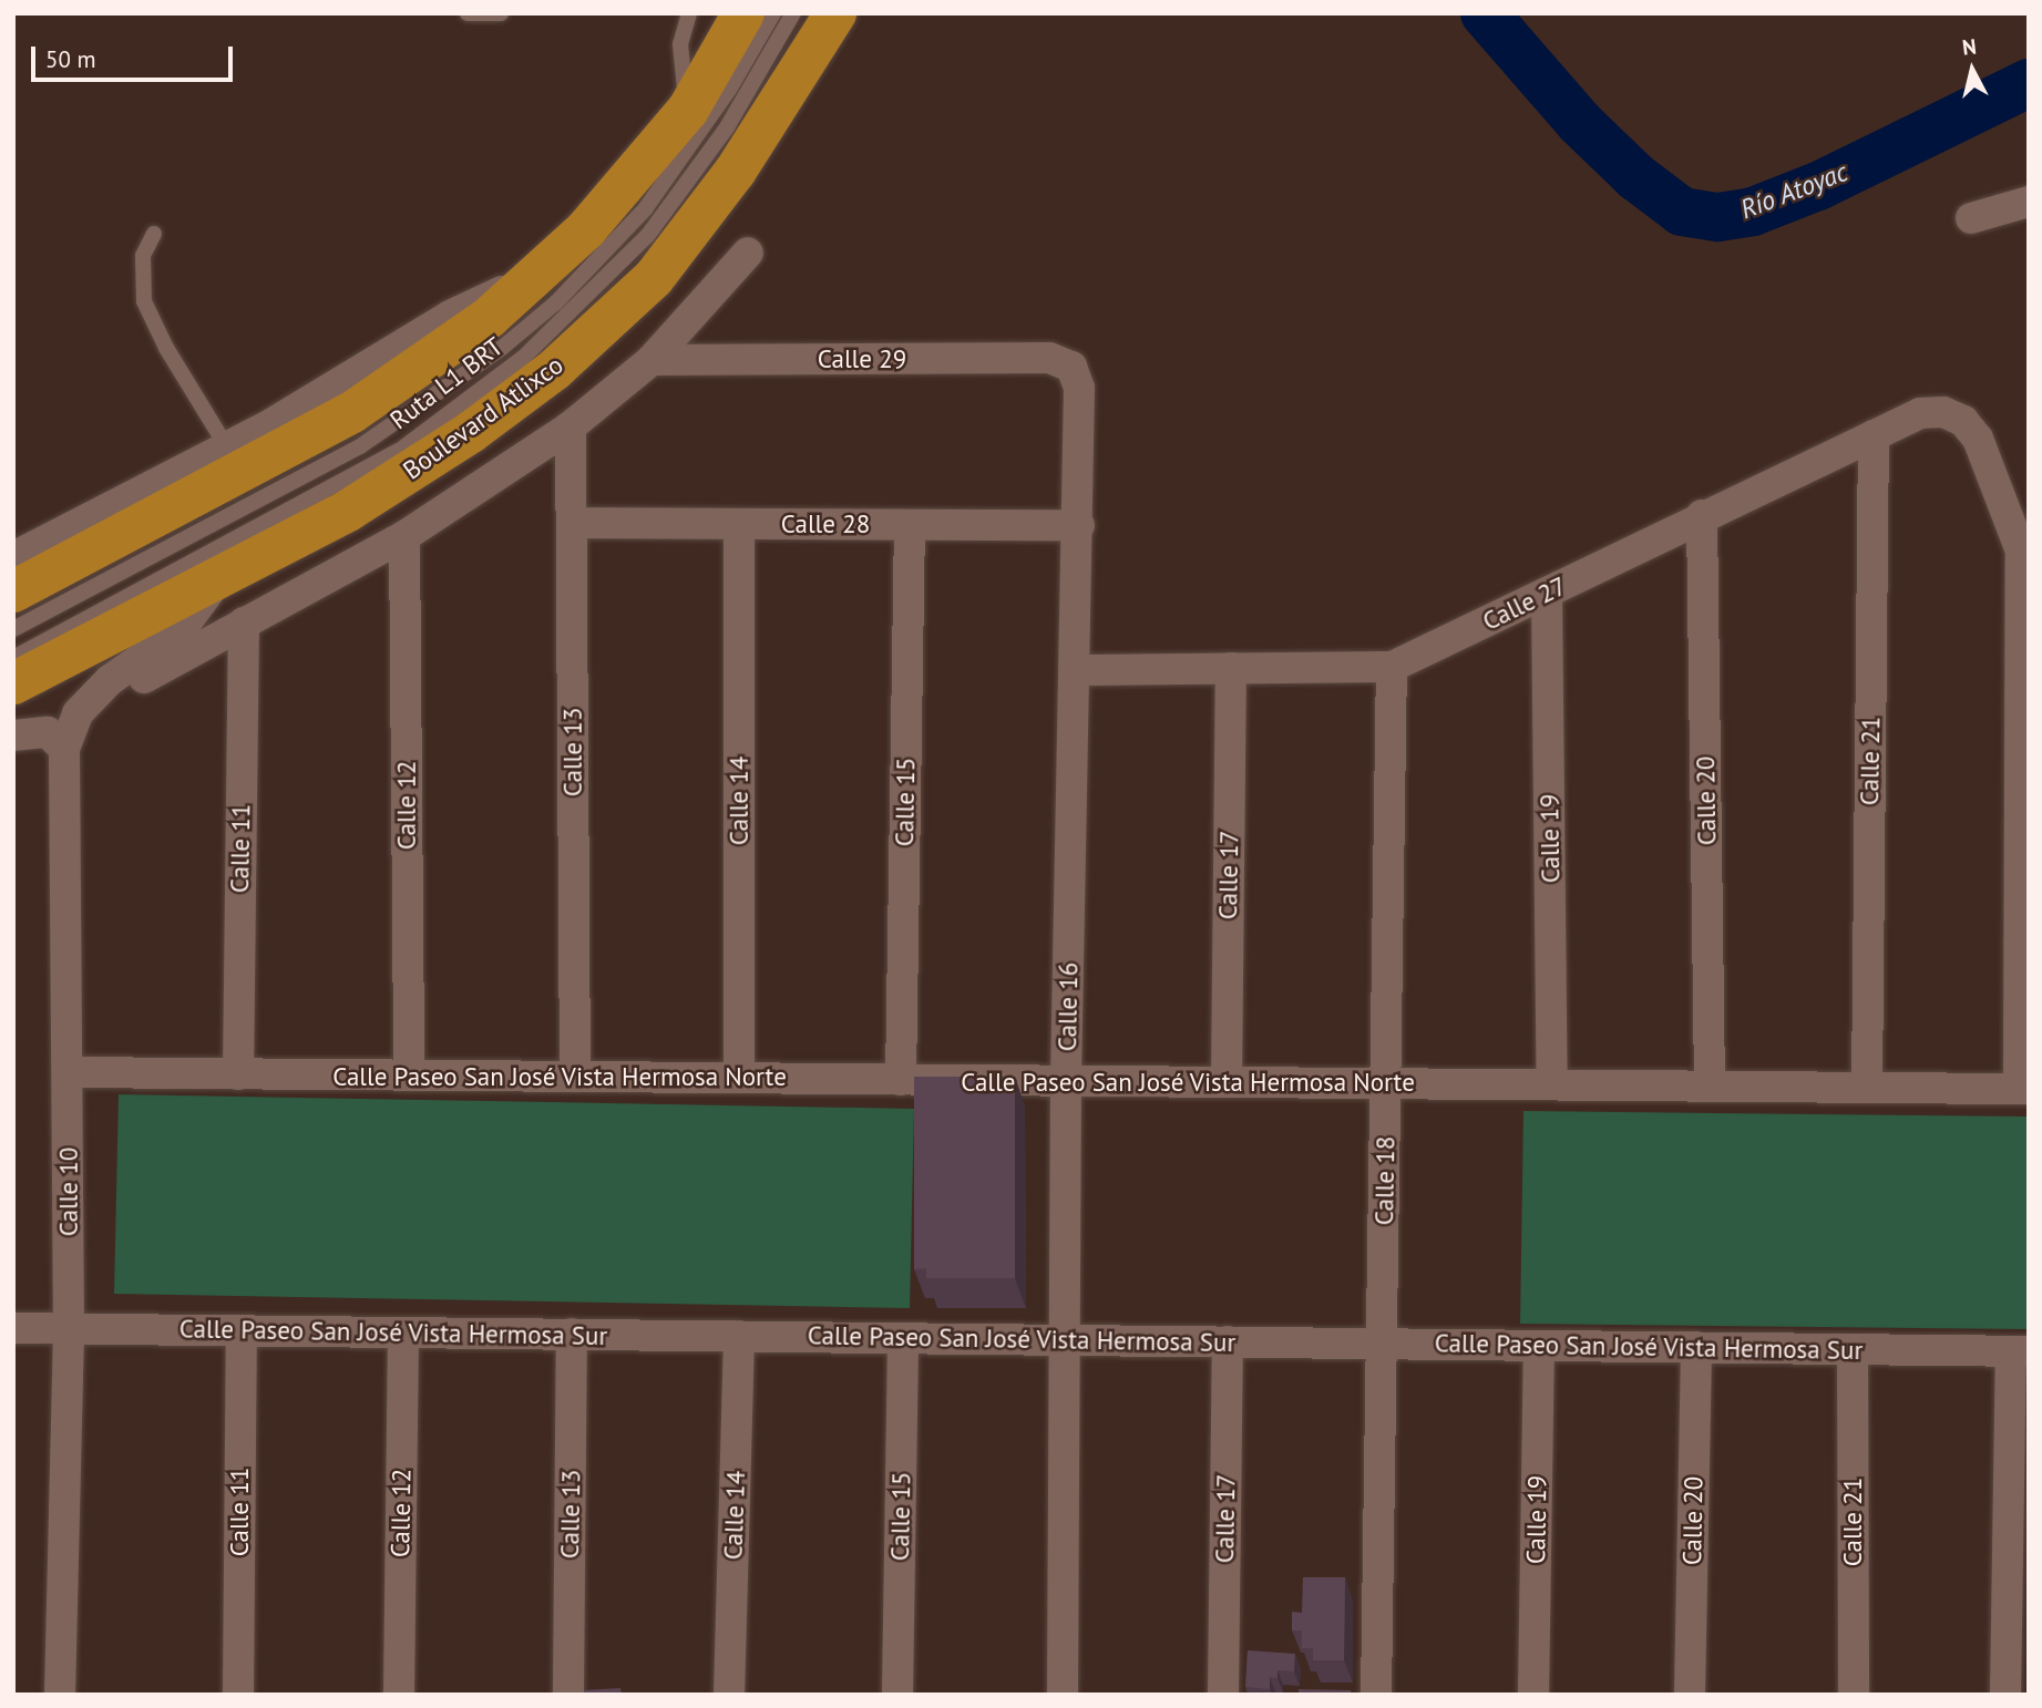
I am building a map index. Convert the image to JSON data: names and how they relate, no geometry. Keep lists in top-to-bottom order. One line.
{"streets":{"main road":["Boulevard Atlixco"],"street":["Calle 29","Calle 28","Calle 27","Calle 13","Calle 21","Calle 14","Calle 20","Calle 15","Calle 12","Calle 19","Calle 11","Calle 17","Calle 16","Calle Paseo San José Vista Hermosa Norte","Calle 18","Calle 10","Calle Paseo San José Vista Hermosa Sur"],"lane":["Ruta L1 BRT"]},"crossings":[["Calle 29","Calle 16"],["Calle 28","Calle 13"],["Calle 28","Calle 14"],["Calle 28","Calle 15"],["Calle 28","Calle 16"],["Calle 27","Calle 21"],["Calle 27","Calle 20"],["Calle 27","Calle 19"],["Calle 27","Calle 17"],["Calle 27","Calle 16"],["Calle 27","Calle 18"],["Calle 13","Calle Paseo San José Vista Hermosa Norte"],["Calle 13","Calle Paseo San José Vista Hermosa Sur"],["Calle 21","Calle Paseo San José Vista Hermosa Norte"],["Calle 21","Calle Paseo San José Vista Hermosa Sur"],["Calle 14","Calle Paseo San José Vista Hermosa Norte"],["Calle 14","Calle Paseo San José Vista Hermosa Sur"],["Calle 20","Calle Paseo San José Vista Hermosa Norte"],["Calle 20","Calle Paseo San José Vista Hermosa Sur"],["Calle 15","Calle Paseo San José Vista Hermosa Norte"],["Calle 15","Calle Paseo San José Vista Hermosa Sur"],["Calle 12","Calle Paseo San José Vista Hermosa Norte"],["Calle 12","Calle Paseo San José Vista Hermosa Sur"],["Calle 19","Calle Paseo San José Vista Hermosa Norte"],["Calle 19","Calle Paseo San José Vista Hermosa Sur"],["Calle 11","Calle Paseo San José Vista Hermosa Norte"],["Calle 11","Calle Paseo San José Vista Hermosa Sur"],["Calle 17","Calle Paseo San José Vista Hermosa Norte"],["Calle 17","Calle Paseo San José Vista Hermosa Sur"],["Calle 16","Calle Paseo San José Vista Hermosa Norte"],["Calle 16","Calle Paseo San José Vista Hermosa Sur"],["Calle Paseo San José Vista Hermosa Norte","Calle 18"],["Calle Paseo San José Vista Hermosa Norte","Calle 10"],["Calle 18","Calle Paseo San José Vista Hermosa Sur"],["Calle 10","Calle Paseo San José Vista Hermosa Sur"]],"water":["Río Atoyac"],"scale_bar":"50 m","north":"top"}
